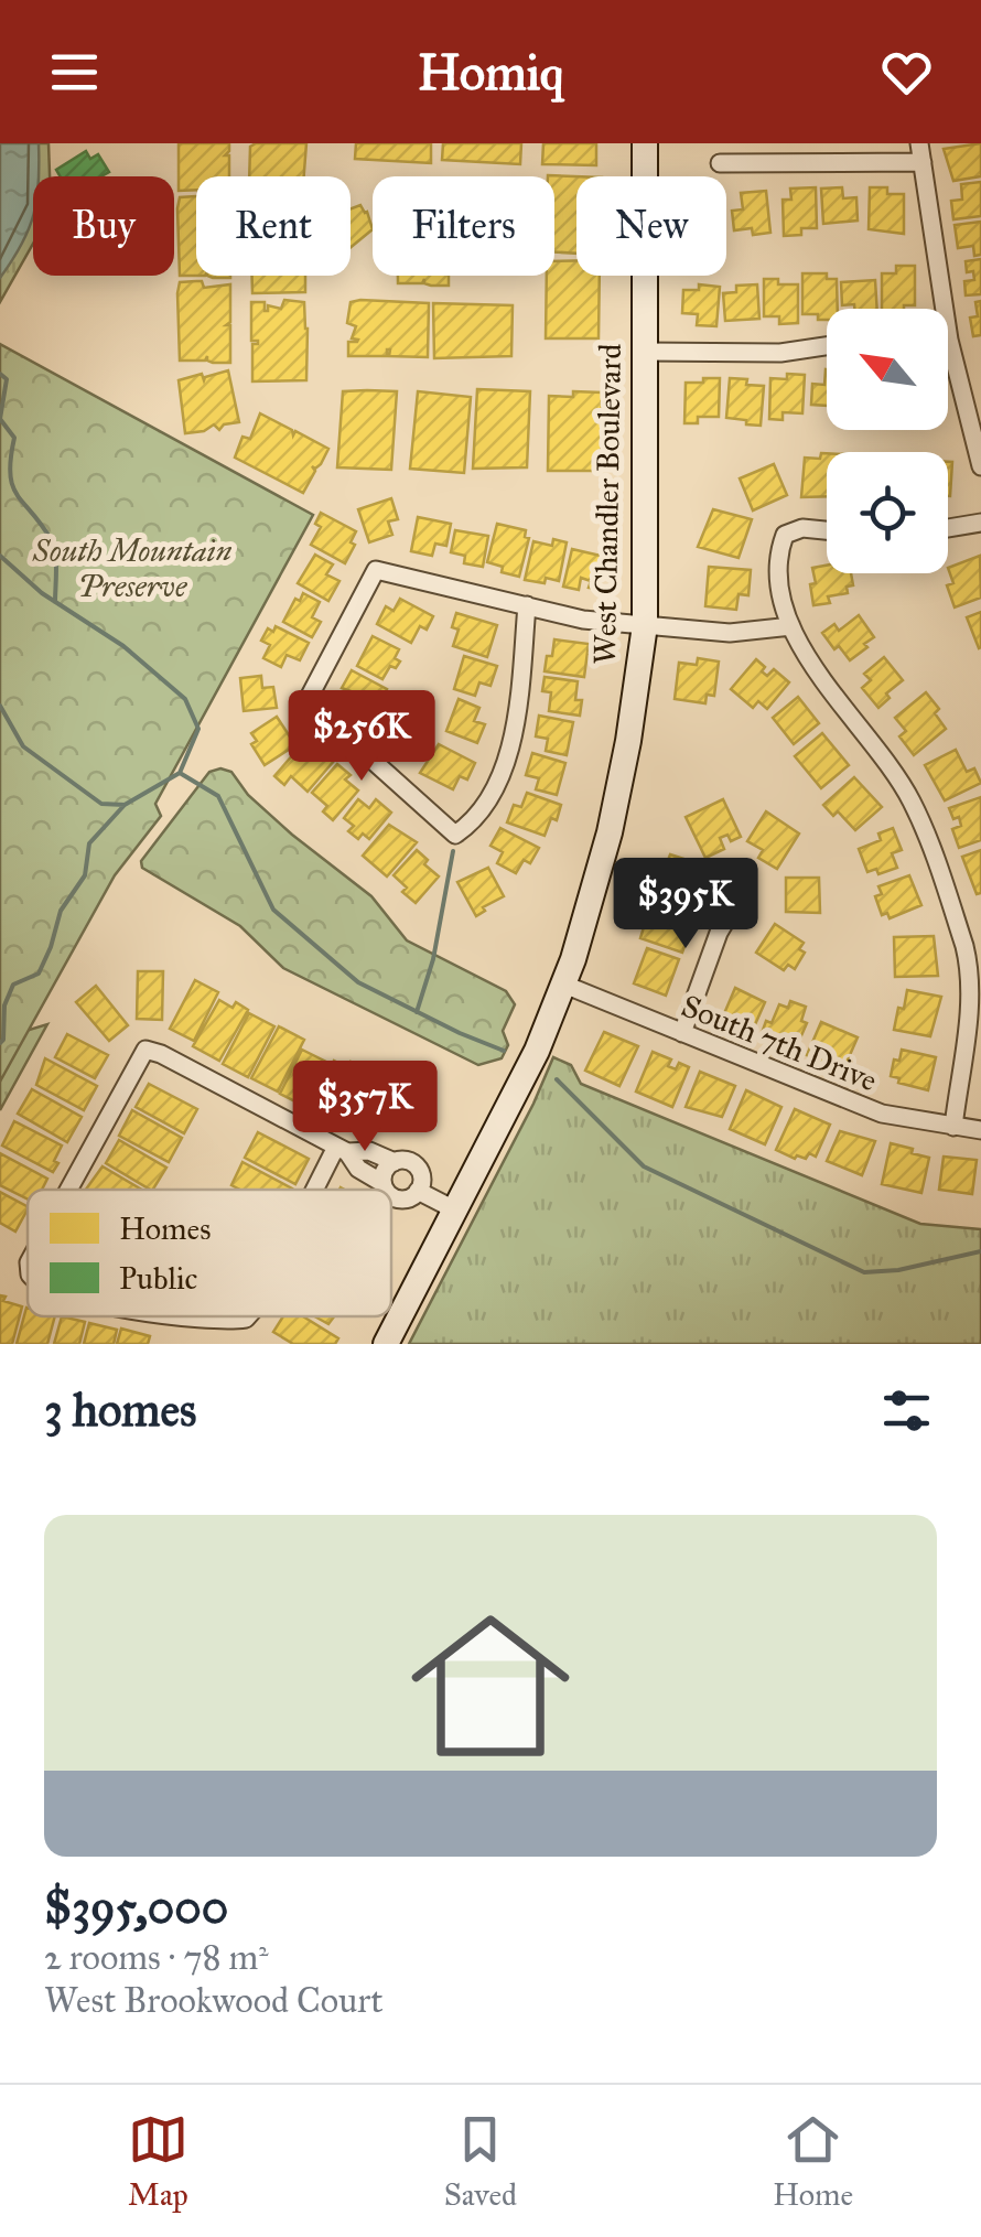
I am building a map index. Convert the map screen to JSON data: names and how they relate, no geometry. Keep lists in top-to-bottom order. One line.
{"streets":{"main road":["West Chandler Boulevard"],"street":["South 7th Drive"]},"crossings":[["West Chandler Boulevard","South 7th Drive"]],"parks":["South Mountain Preserve"],"legend":["Homes","Public"],"north":"top left","page":{"header":"Homiq","chip":["Buy","Rent","Filters","New"],"price":["$256K","$395K","$357K"],"heading":"3 homes","list":[{"name":"$395,000","note":"2 rooms · 78 m² · West Brookwood Court"}],"tabs":["Map","Saved","Home"]}}
